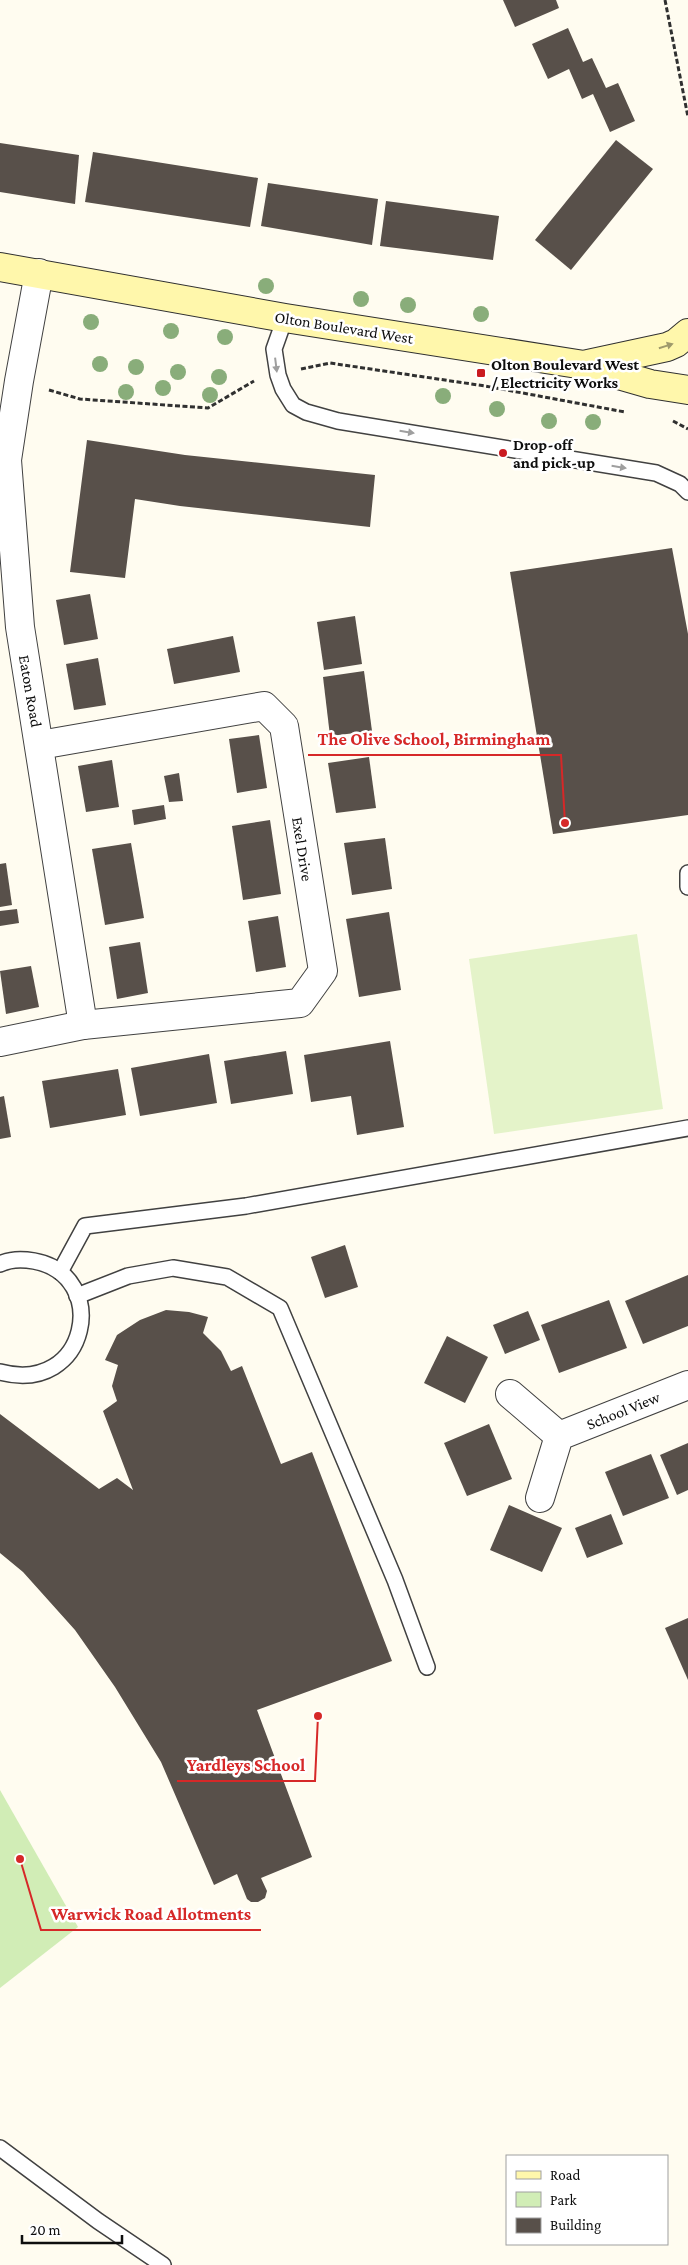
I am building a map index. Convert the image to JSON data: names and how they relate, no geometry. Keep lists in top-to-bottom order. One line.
{"streets":{"street":["Olton Boulevard West","Eaton Road","Exel Drive","School View"]},"crossings":[["Olton Boulevard West","Eaton Road"],["Eaton Road","Exel Drive"]],"places":{"transit":["Olton Boulevard West / Electricity Works"],"other":["Drop-off and pick-up","The Olive School, Birmingham","Yardleys School","Warwick Road Allotments"]},"legend":["Road","Park","Building"],"scale_bar":"20 m"}
